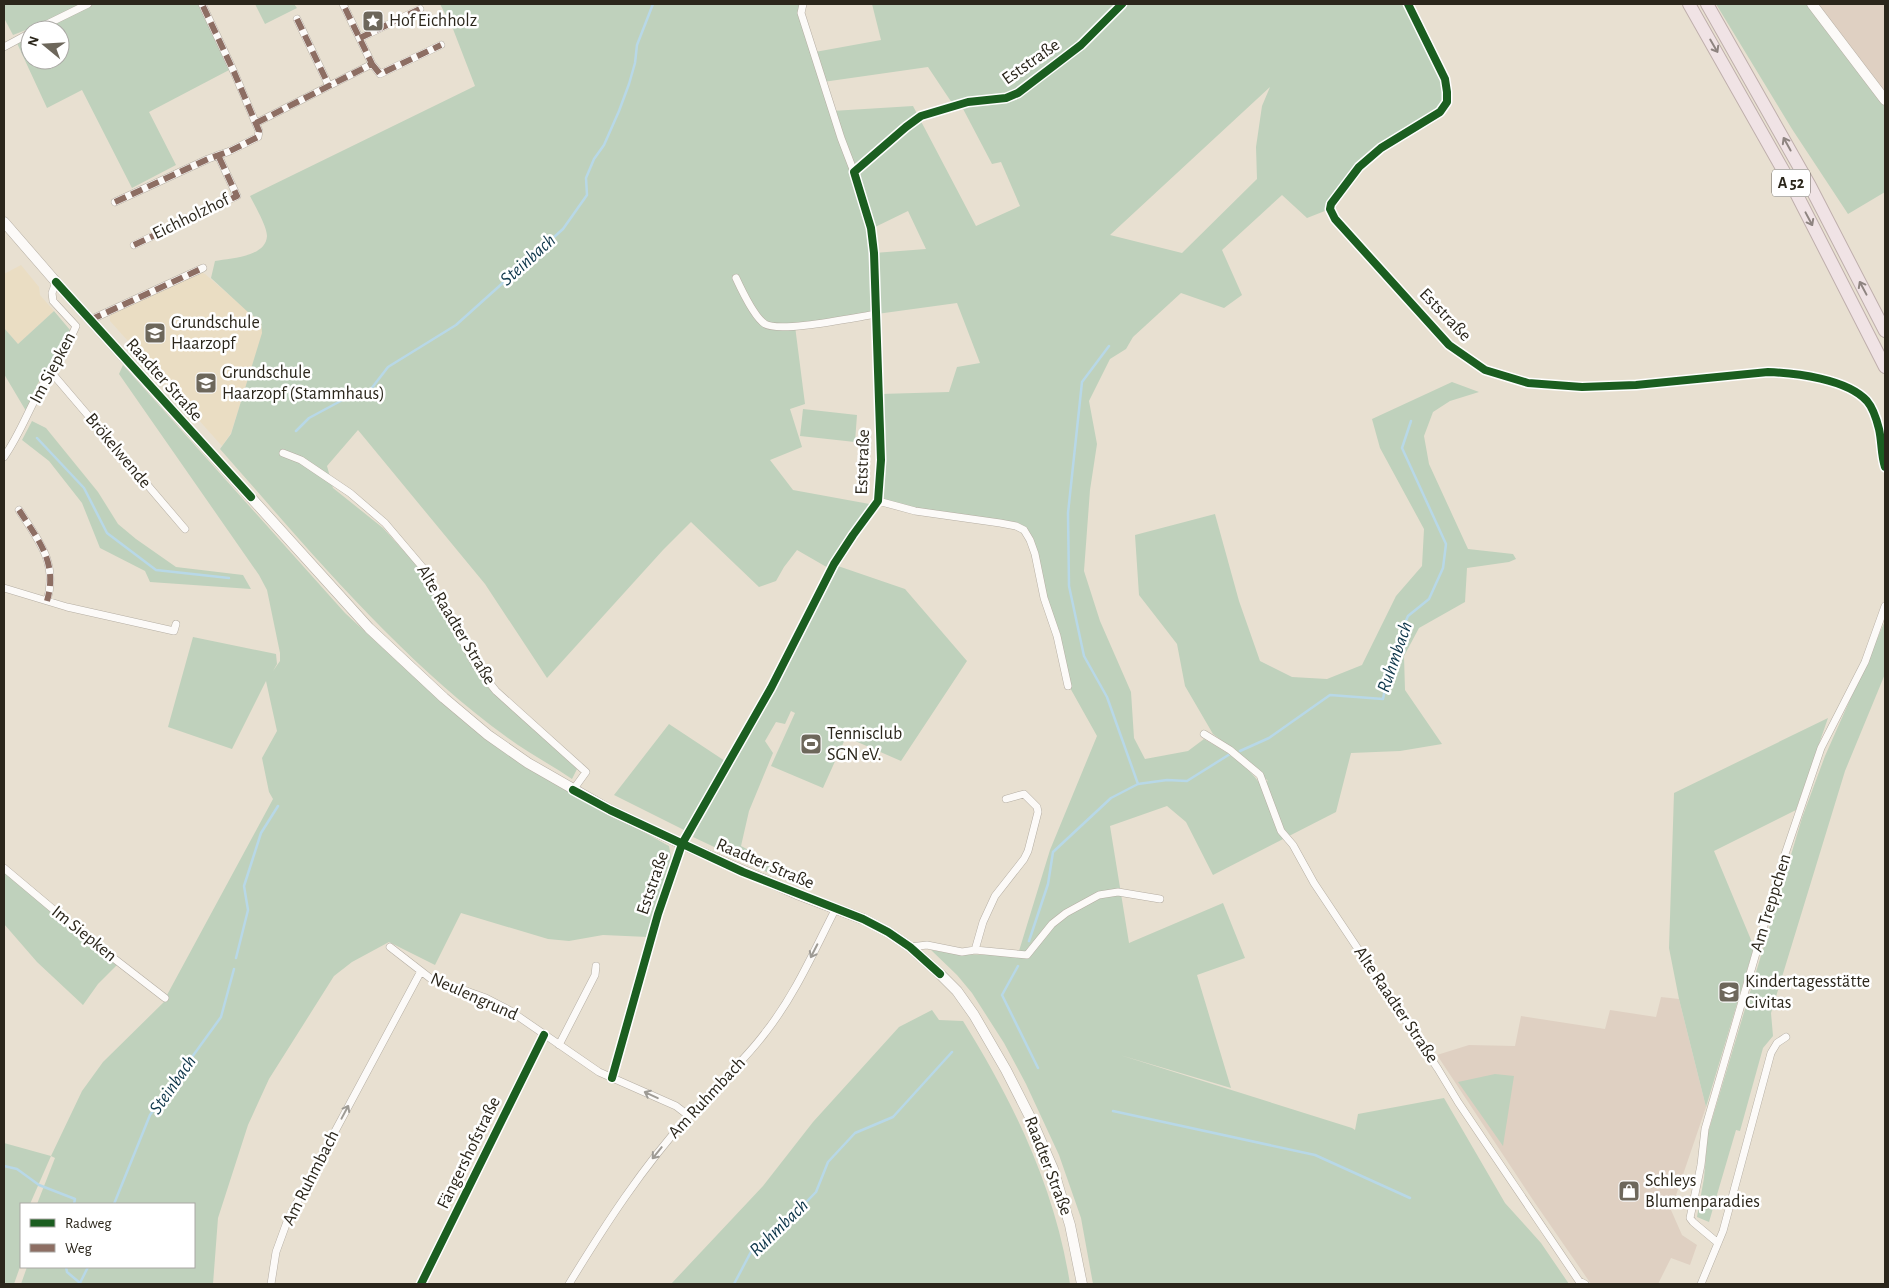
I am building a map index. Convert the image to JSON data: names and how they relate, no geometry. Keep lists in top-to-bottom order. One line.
{"streets":{"highway":["A 52"],"main road":["Raadter Straße"],"street":["Eststraße","Eichholzhof","Im Siepken","Brökelwende","Alte Raadter Straße","Am Treppchen","Neulengrund","Am Ruhmbach","Fängershofstraße"]},"crossings":[["Eststraße","Raadter Straße"],["Eststraße","Neulengrund"],["Im Siepken","Raadter Straße"],["Im Siepken","Brökelwende"],["Raadter Straße","Alte Raadter Straße"],["Raadter Straße","Am Ruhmbach"],["Neulengrund","Am Ruhmbach"],["Neulengrund","Fängershofstraße"]],"water":["Steinbach","Ruhmbach"],"places":{"place":["Hof Eichholz"],"school or university":["Grundschule Haarzopf","Grundschule Haarzopf (Stammhaus)","Kindertagesstätte Civitas"],"sports":["Tennisclub SGN eV."],"shop":["Schleys Blumenparadies"]},"legend":["Radweg","Weg"],"north":"left"}
